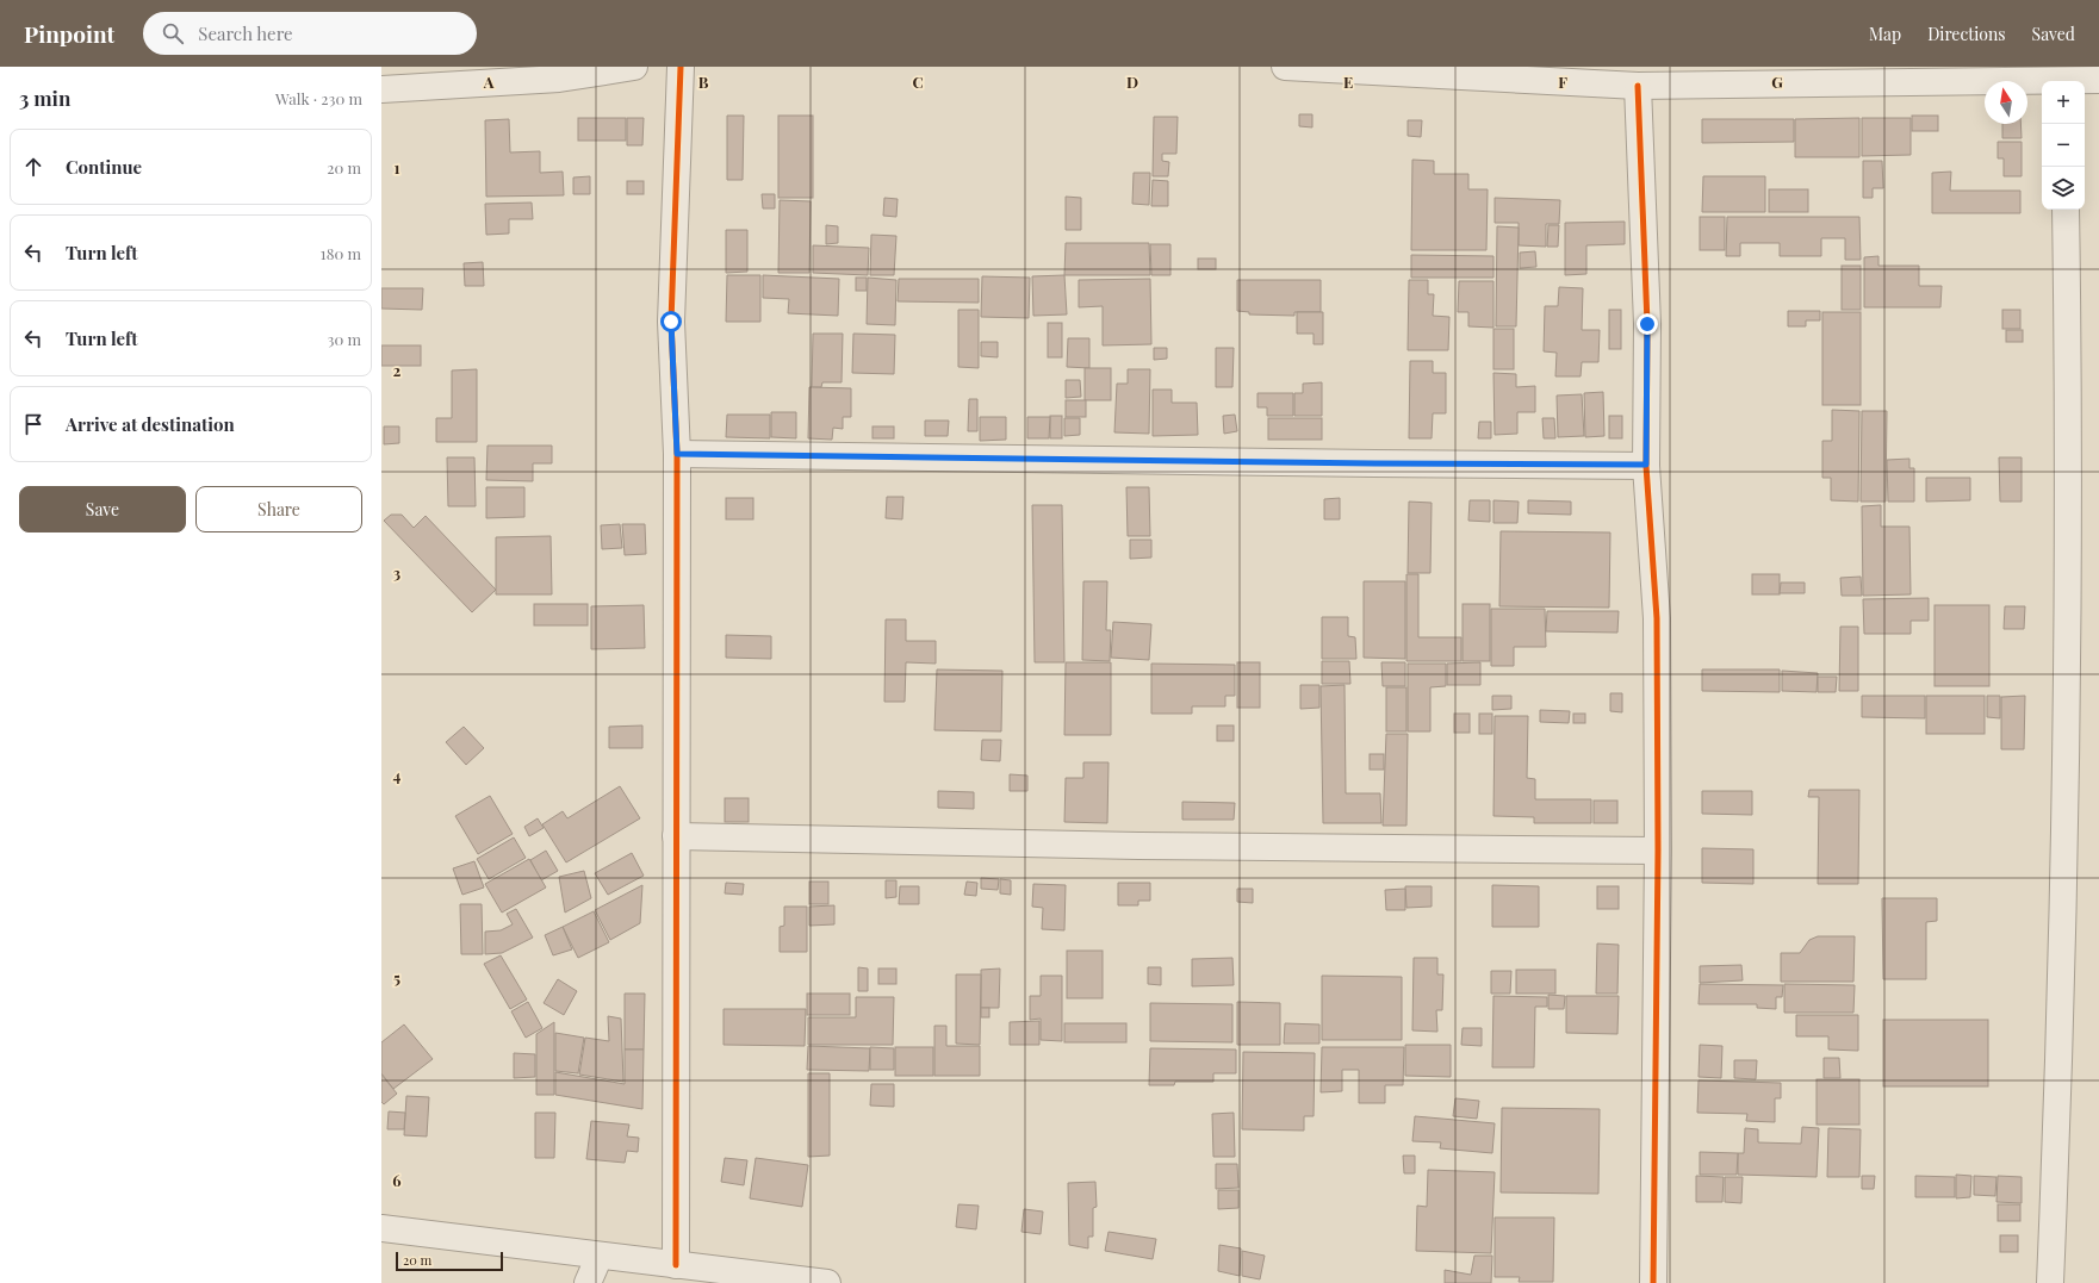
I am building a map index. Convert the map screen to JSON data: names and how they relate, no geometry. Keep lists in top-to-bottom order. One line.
{"scale_bar":"20 m","north":"top","page":{"header":"Pinpoint","search":"Search here","nav":["Map","Directions","Saved"],"heading":["3 min","Walk · 230 m"],"map_buttons":["+","−"],"list":[["Continue","20 m"],["Turn left","180 m"],["Turn left","30 m"],"Arrive at destination"],"buttons":["Save","Share"],"scale":"20 m"},"grid":{"columns":["A","B","C","D","E","F","G"],"rows":["1","2","3","4","5","6"]}}
